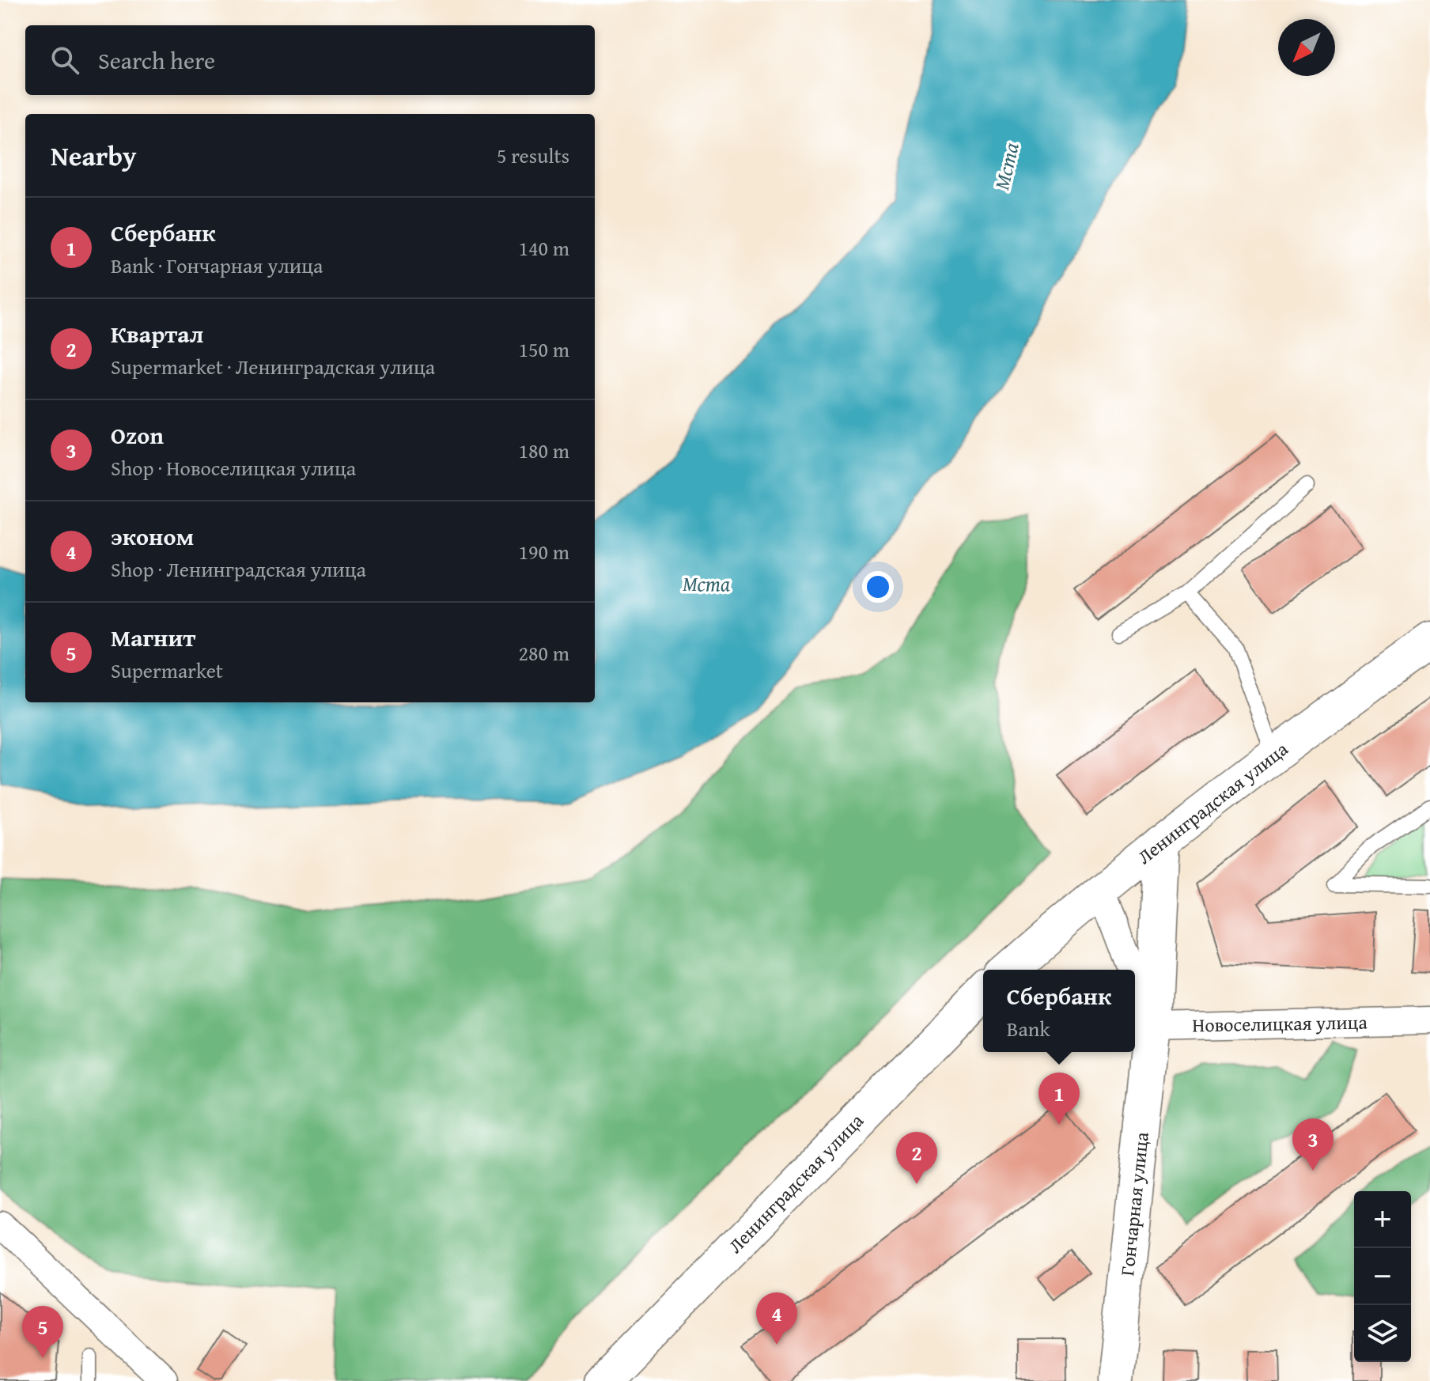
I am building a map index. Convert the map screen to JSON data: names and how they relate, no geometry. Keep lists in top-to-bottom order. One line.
{"streets":{"main road":["Ленинградская улица","Гончарная улица"],"street":["Новоселицкая улица"]},"crossings":[["Ленинградская улица","Гончарная улица"],["Новоселицкая улица","Гончарная улица"]],"water":["Мста"],"north":"bottom left","page":{"search":"Search here","heading":["Nearby","5 results"],"list":[{"mark":"1","name":"Сбербанк","note":"Bank · Гончарная улица","value":"140 m"},{"mark":"2","name":"Квартал","note":"Supermarket · Ленинградская улица","value":"150 m"},{"mark":"3","name":"Ozon","note":"Shop · Новоселицкая улица","value":"180 m"},{"mark":"4","name":"эконом","note":"Shop · Ленинградская улица","value":"190 m"},{"mark":"5","name":"Магнит","note":"Supermarket","value":"280 m"}],"popup":["Сбербанк","Bank"],"pins":["1","3","2","4","5"],"map_buttons":["+","−"]}}
